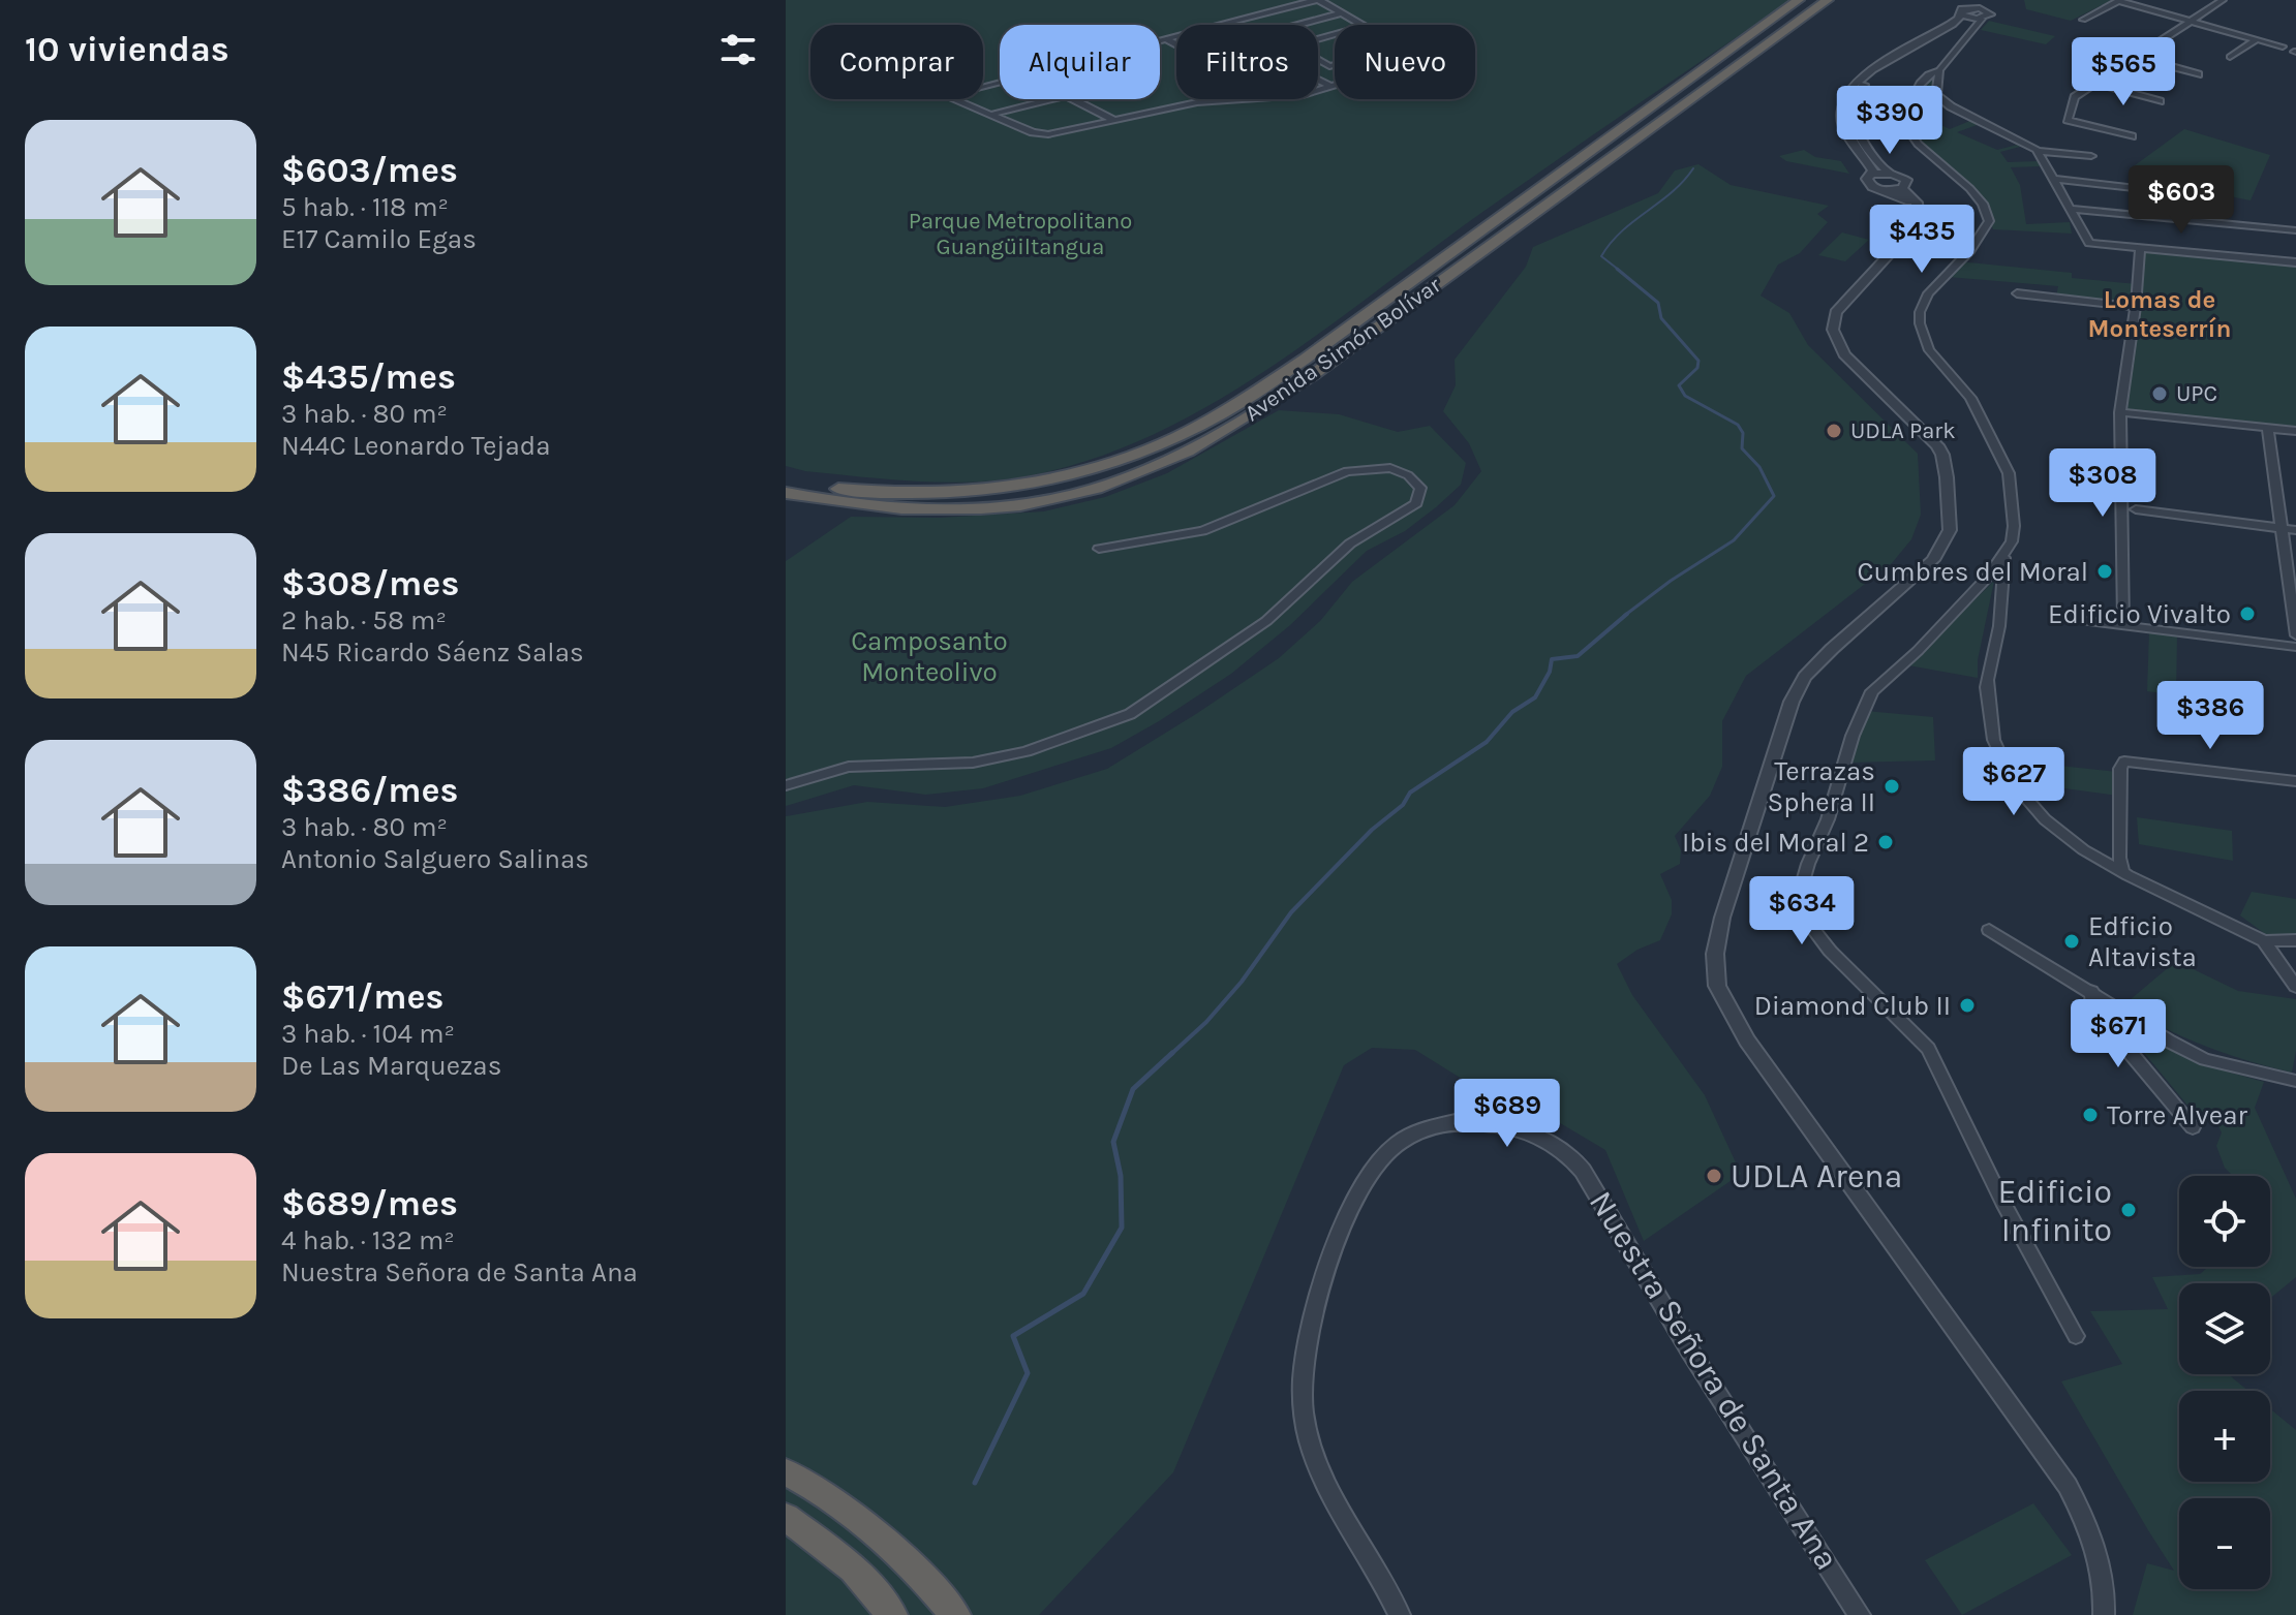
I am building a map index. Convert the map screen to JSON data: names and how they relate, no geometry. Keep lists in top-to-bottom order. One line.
{"streets":{"highway":["Avenida Simón Bolívar"],"street":["Nuestra Señora de Santa Ana"]},"districts":["Lomas de Monteserrín"],"parks":["Parque Metropolitano Guangüiltangua","Camposanto Monteolivo"],"places":["UPC","UDLA Park","Cumbres del Moral","Edificio Vivalto","Terrazas Sphera II","Ibis del Moral 2","Edficio Altavista","Diamond Club II","Torre Alvear","UDLA Arena","Edificio Infinito"],"page":{"heading":"10 viviendas","chip":["Comprar","Alquilar","Filtros","Nuevo"],"price":["$565","$390","$603","$435","$308","$386","$627","$634","$671","$689"],"list":[{"name":"$603/mes","note":"5 hab. · 118 m² · E17 Camilo Egas"},{"name":"$435/mes","note":"3 hab. · 80 m² · N44C Leonardo Tejada"},{"name":"$308/mes","note":"2 hab. · 58 m² · N45 Ricardo Sáenz Salas"},{"name":"$386/mes","note":"3 hab. · 80 m² · Antonio Salguero Salinas"},{"name":"$671/mes","note":"3 hab. · 104 m² · De Las Marquezas"},{"name":"$689/mes","note":"4 hab. · 132 m² · Nuestra Señora de Santa Ana"}],"map_buttons":["+","−"]}}
